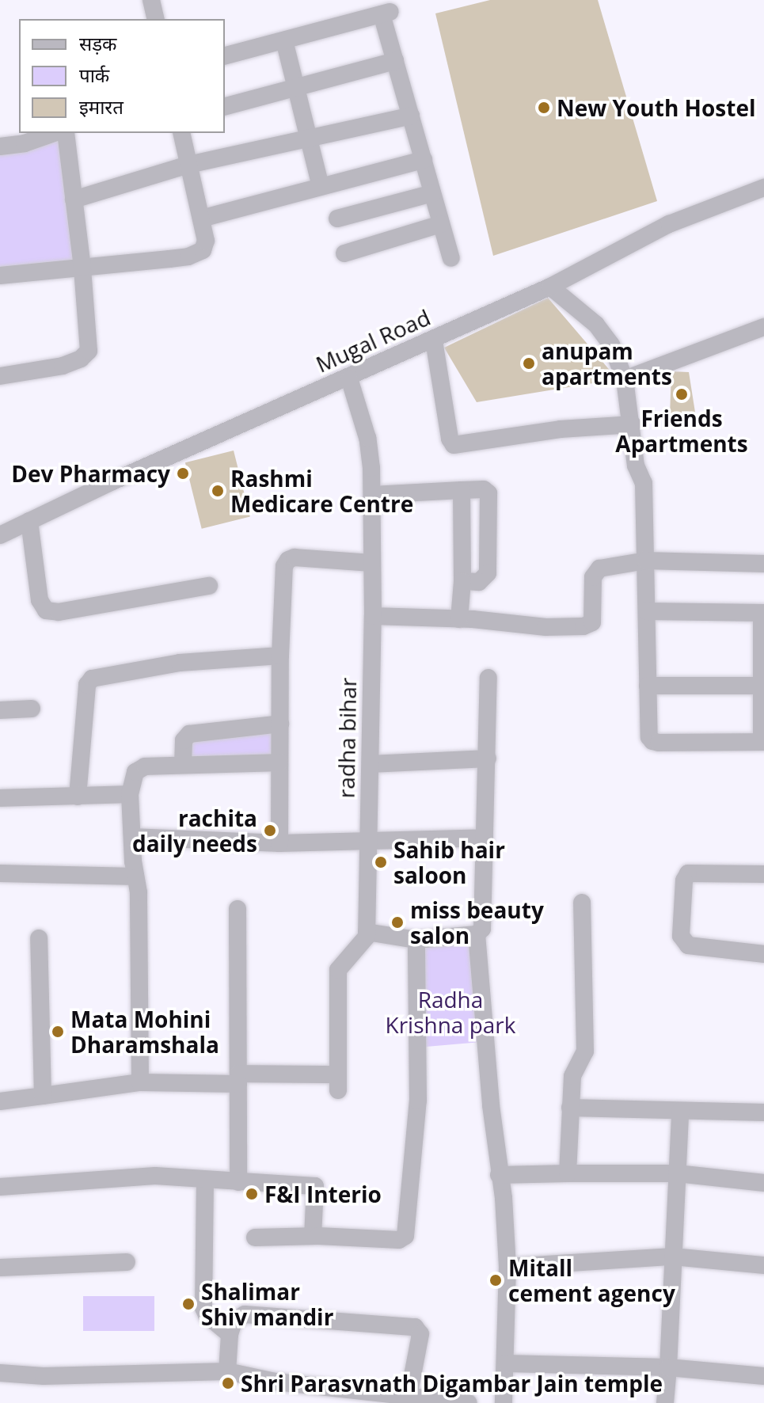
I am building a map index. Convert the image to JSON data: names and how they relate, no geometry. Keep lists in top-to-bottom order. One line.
{"streets":{"street":["Mugal Road","radha bihar"]},"crossings":[["Mugal Road","radha bihar"]],"parks":["Radha Krishna park"],"places":["New Youth Hostel","anupam apartments","Friends Apartments","Dev Pharmacy","Rashmi Medicare Centre","rachita daily needs","Sahib hair saloon","miss beauty salon","Mata Mohini Dharamshala","F&I Interio","Mitall cement agency","Shalimar Shiv mandir","Shri Parasvnath Digambar Jain temple"],"legend":["सड़क","पार्क","इमारत"]}
